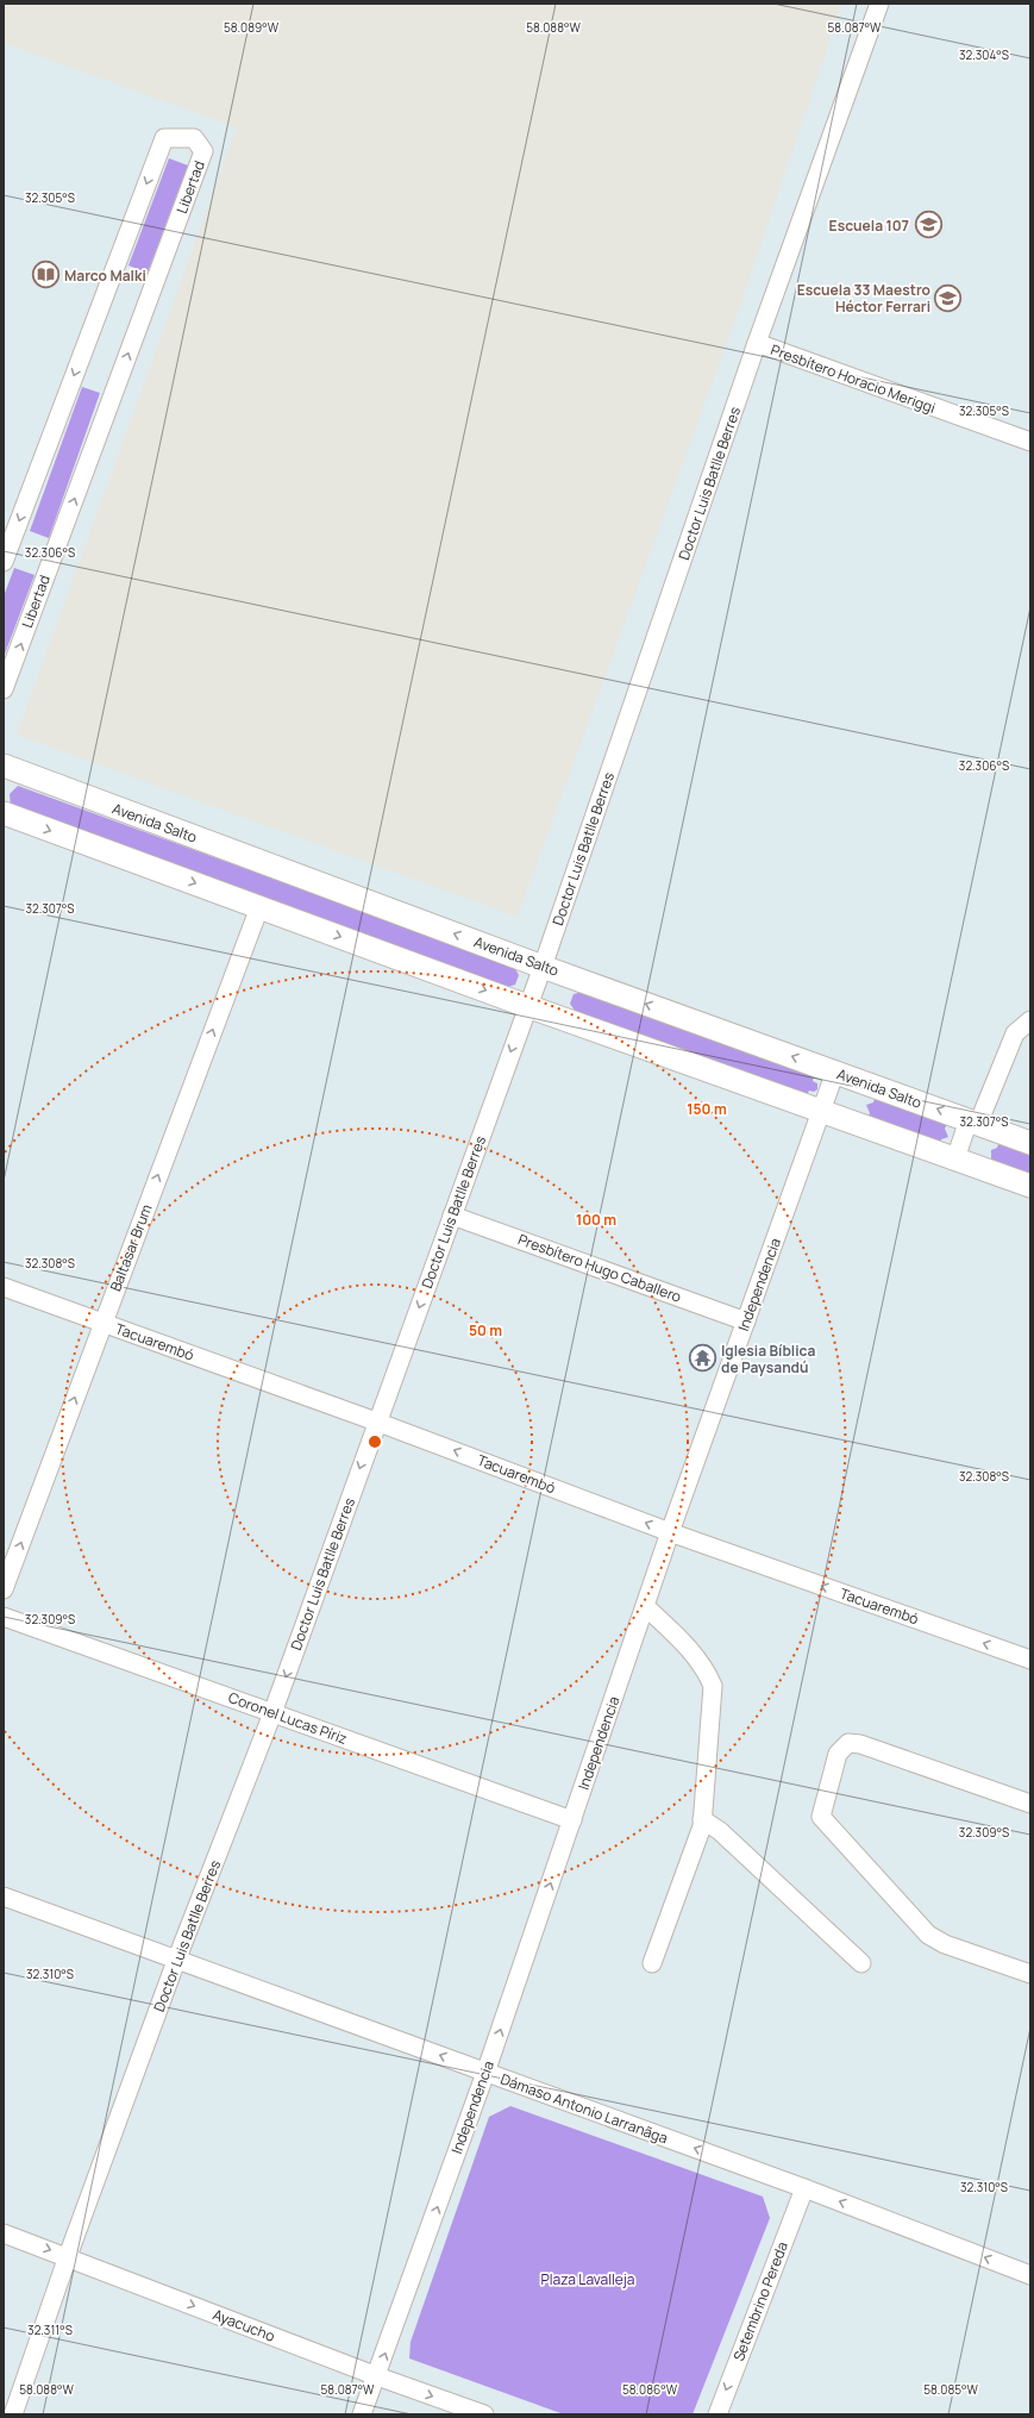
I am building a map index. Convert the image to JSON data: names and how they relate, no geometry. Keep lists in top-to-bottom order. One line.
{"streets":{"street":["Libertad","Presbítero Horacio Meriggi","Doctor Luis Batlle Berres","Avenida Salto","Baltasar Brum","Presbítero Hugo Caballero","Independencia","Tacuarembó","Coronel Lucas Píriz","Dámaso Antonio Larranãga","Setembrino Pereda","Ayacucho"]},"crossings":[["Presbítero Horacio Meriggi","Doctor Luis Batlle Berres"],["Doctor Luis Batlle Berres","Avenida Salto"],["Doctor Luis Batlle Berres","Presbítero Hugo Caballero"],["Doctor Luis Batlle Berres","Tacuarembó"],["Doctor Luis Batlle Berres","Coronel Lucas Píriz"],["Doctor Luis Batlle Berres","Dámaso Antonio Larranãga"],["Doctor Luis Batlle Berres","Ayacucho"],["Avenida Salto","Independencia"],["Baltasar Brum","Tacuarembó"],["Presbítero Hugo Caballero","Independencia"],["Independencia","Tacuarembó"],["Independencia","Coronel Lucas Píriz"],["Independencia","Dámaso Antonio Larranãga"],["Independencia","Ayacucho"],["Dámaso Antonio Larranãga","Setembrino Pereda"]],"one_way":["Baltasar Brum","Independencia","Tacuarembó","Dámaso Antonio Larranãga","Setembrino Pereda","Ayacucho"],"parks":["Plaza Lavalleja"],"places":{"school or university":["Escuela 107","Escuela 33 Maestro Héctor Ferrari"],"library":["Marco Malki"],"temple":["Iglesia Bíblica de Paysandú"]},"coordinates":["58.089°W","58.088°W","58.087°W","32.304°S","32.305°S","32.306°S","32.307°S","32.308°S","32.309°S","32.310°S","32.311°S","58.086°W","58.085°W"],"rings":["150 m","100 m","50 m"]}
